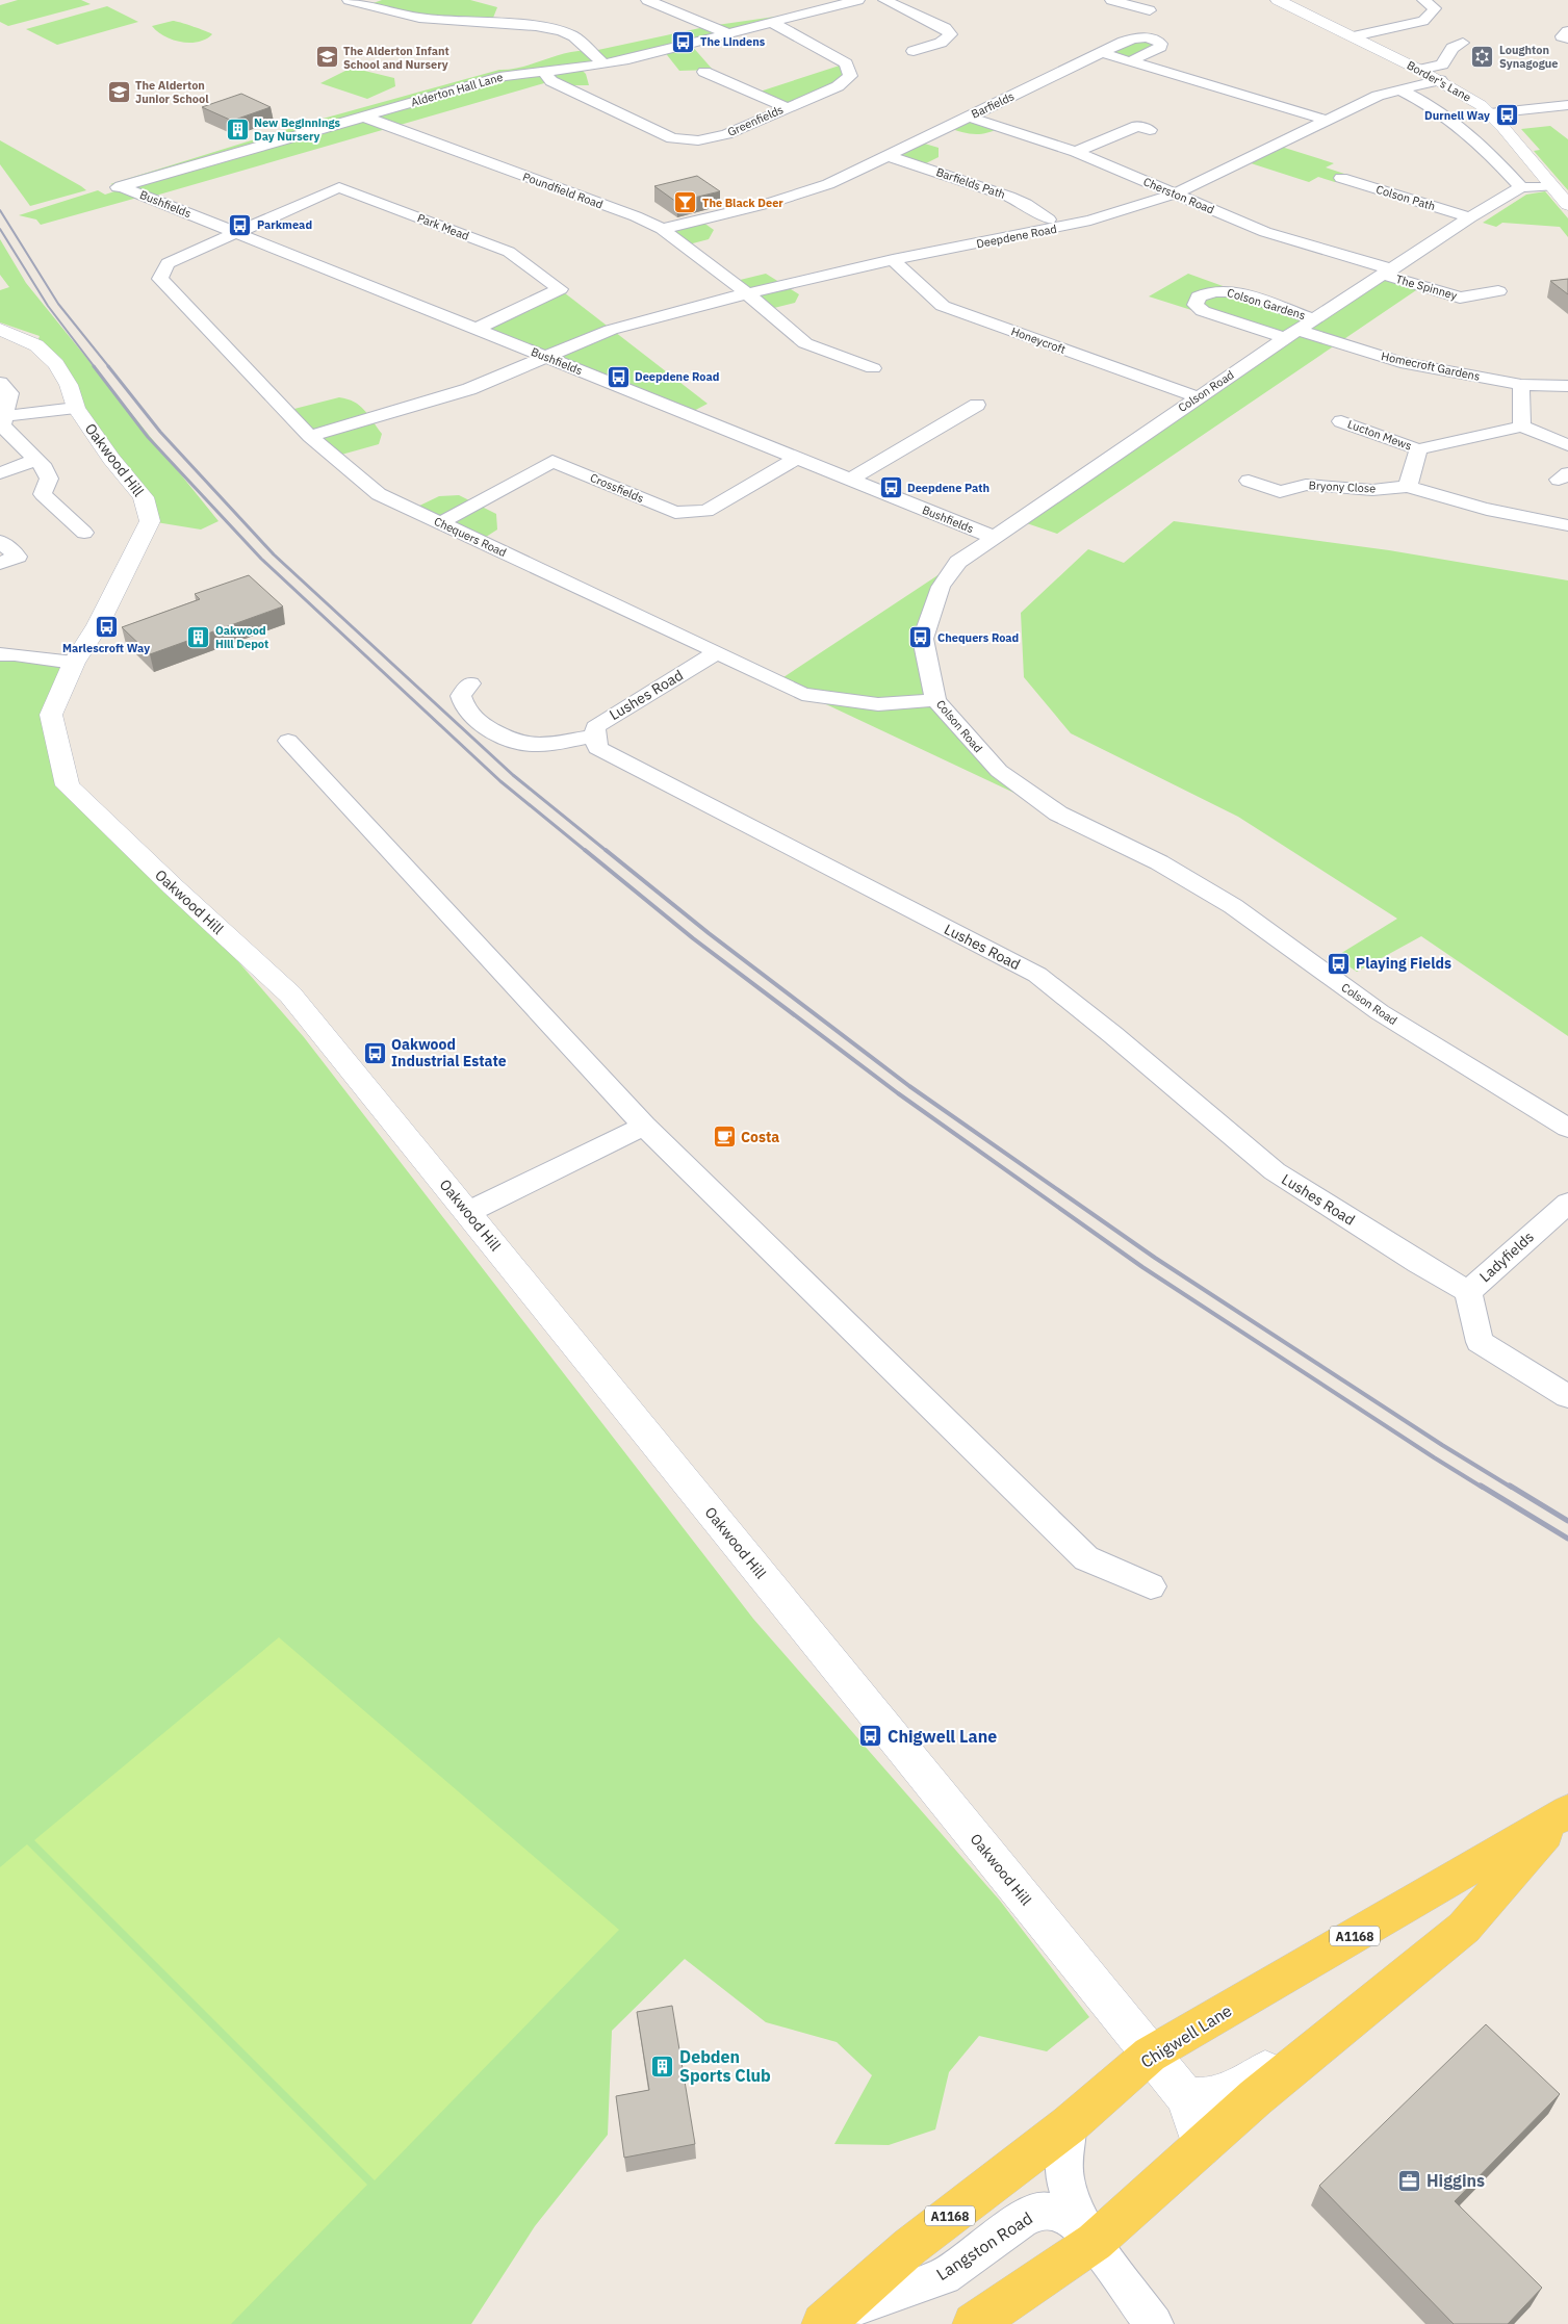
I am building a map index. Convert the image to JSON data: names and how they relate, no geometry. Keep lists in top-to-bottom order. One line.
{"streets":{"main road":["A1168","Chigwell Lane"],"street":["Border's Lane","Alderton Hall Lane","Barfields","Greenfields","Barfields Path","Poundfield Road","Cherston Road","Colson Path","Bushfields","Park Mead","Deepdene Road","The Spinney","Colson Gardens","Honeycroft","Homecroft Gardens","Colson Road","Lucton Mews","Oakwood Hill","Bryony Close","Crossfields","Chequers Road","Lushes Road","Ladyfields","Langston Road"]},"crossings":[["Border's Lane","Deepdene Road"],["Border's Lane","Colson Road"],["Alderton Hall Lane","Greenfields"],["Alderton Hall Lane","Poundfield Road"],["Alderton Hall Lane","Bushfields"],["Barfields","Barfields Path"],["Barfields","Poundfield Road"],["Barfields","Cherston Road"],["Poundfield Road","Deepdene Road"],["Cherston Road","Deepdene Road"],["Cherston Road","The Spinney"],["Cherston Road","Colson Road"],["Colson Path","Colson Road"],["Bushfields","Park Mead"],["Bushfields","Deepdene Road"],["Bushfields","Colson Road"],["Bushfields","Crossfields"],["Bushfields","Chequers Road"],["Park Mead","Chequers Road"],["Deepdene Road","Honeycroft"],["Deepdene Road","Chequers Road"],["The Spinney","Colson Road"],["Colson Gardens","Homecroft Gardens"],["Colson Gardens","Colson Road"],["Honeycroft","Colson Road"],["Homecroft Gardens","Colson Road"],["Colson Road","Chequers Road"],["Oakwood Hill","Chigwell Lane"],["Crossfields","Chequers Road"],["Chequers Road","Lushes Road"],["Lushes Road","Ladyfields"],["Chigwell Lane","Langston Road"]],"places":{"bus stop":["The Lindens","Durnell Way","Parkmead","Deepdene Road","Deepdene Path","Marlescroft Way","Chequers Road","Playing Fields","Oakwood Industrial Estate","Chigwell Lane"],"synagogue":["Loughton Synagogue"],"school or university":["The Alderton Infant School and Nursery","The Alderton Junior School"],"building":["New Beginnings Day Nursery","Oakwood Hill Depot","Debden Sports Club"],"bar":["The Black Deer"],"cafe":["Costa"],"office":["Higgins"]}}
